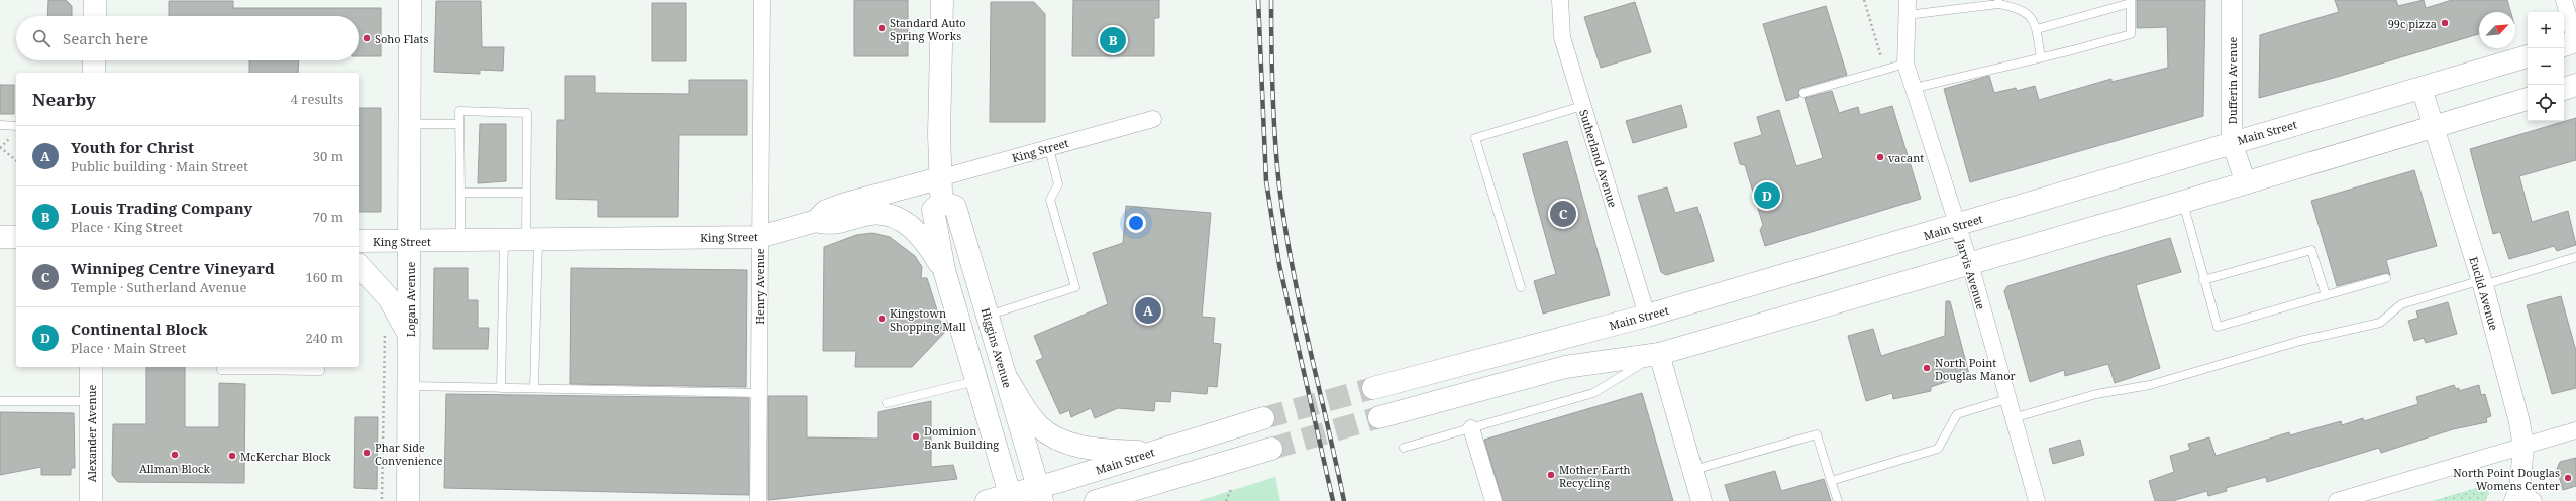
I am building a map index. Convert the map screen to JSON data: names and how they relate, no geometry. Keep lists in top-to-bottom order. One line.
{"streets":{"main road":["Main Street","King Street","Logan Avenue","Higgins Avenue","Alexander Avenue"],"street":["Dufferin Avenue","Sutherland Avenue","Jarvis Avenue","Henry Avenue","Euclid Avenue"]},"crossings":[["Dufferin Avenue","Main Street"],["Main Street","Sutherland Avenue"],["Main Street","Jarvis Avenue"],["Main Street","Euclid Avenue"],["Main Street","Higgins Avenue"],["King Street","Henry Avenue"],["King Street","Logan Avenue"]],"places":["99c pizza","Standard Auto Spring Works","Soho Flats","vacant","Kingstown Shopping Mall","North Point Douglas Manor","Dominion Bank Building","Phar Side Convenience","Allman Block","McKerchar Block","Mother Earth Recycling","North Point Douglas Womens Center"],"north":"top right","page":{"map_buttons":["+","−"],"search":"Search here","pins":["B","D","C","A"],"heading":["Nearby","4 results"],"list":[{"mark":"A","name":"Youth for Christ","note":"Public building · Main Street","value":"30 m"},{"mark":"B","name":"Louis Trading Company","note":"Place · King Street","value":"70 m"},{"mark":"C","name":"Winnipeg Centre Vineyard","note":"Temple · Sutherland Avenue","value":"160 m"},{"mark":"D","name":"Continental Block","note":"Place · Main Street","value":"240 m"}]}}
